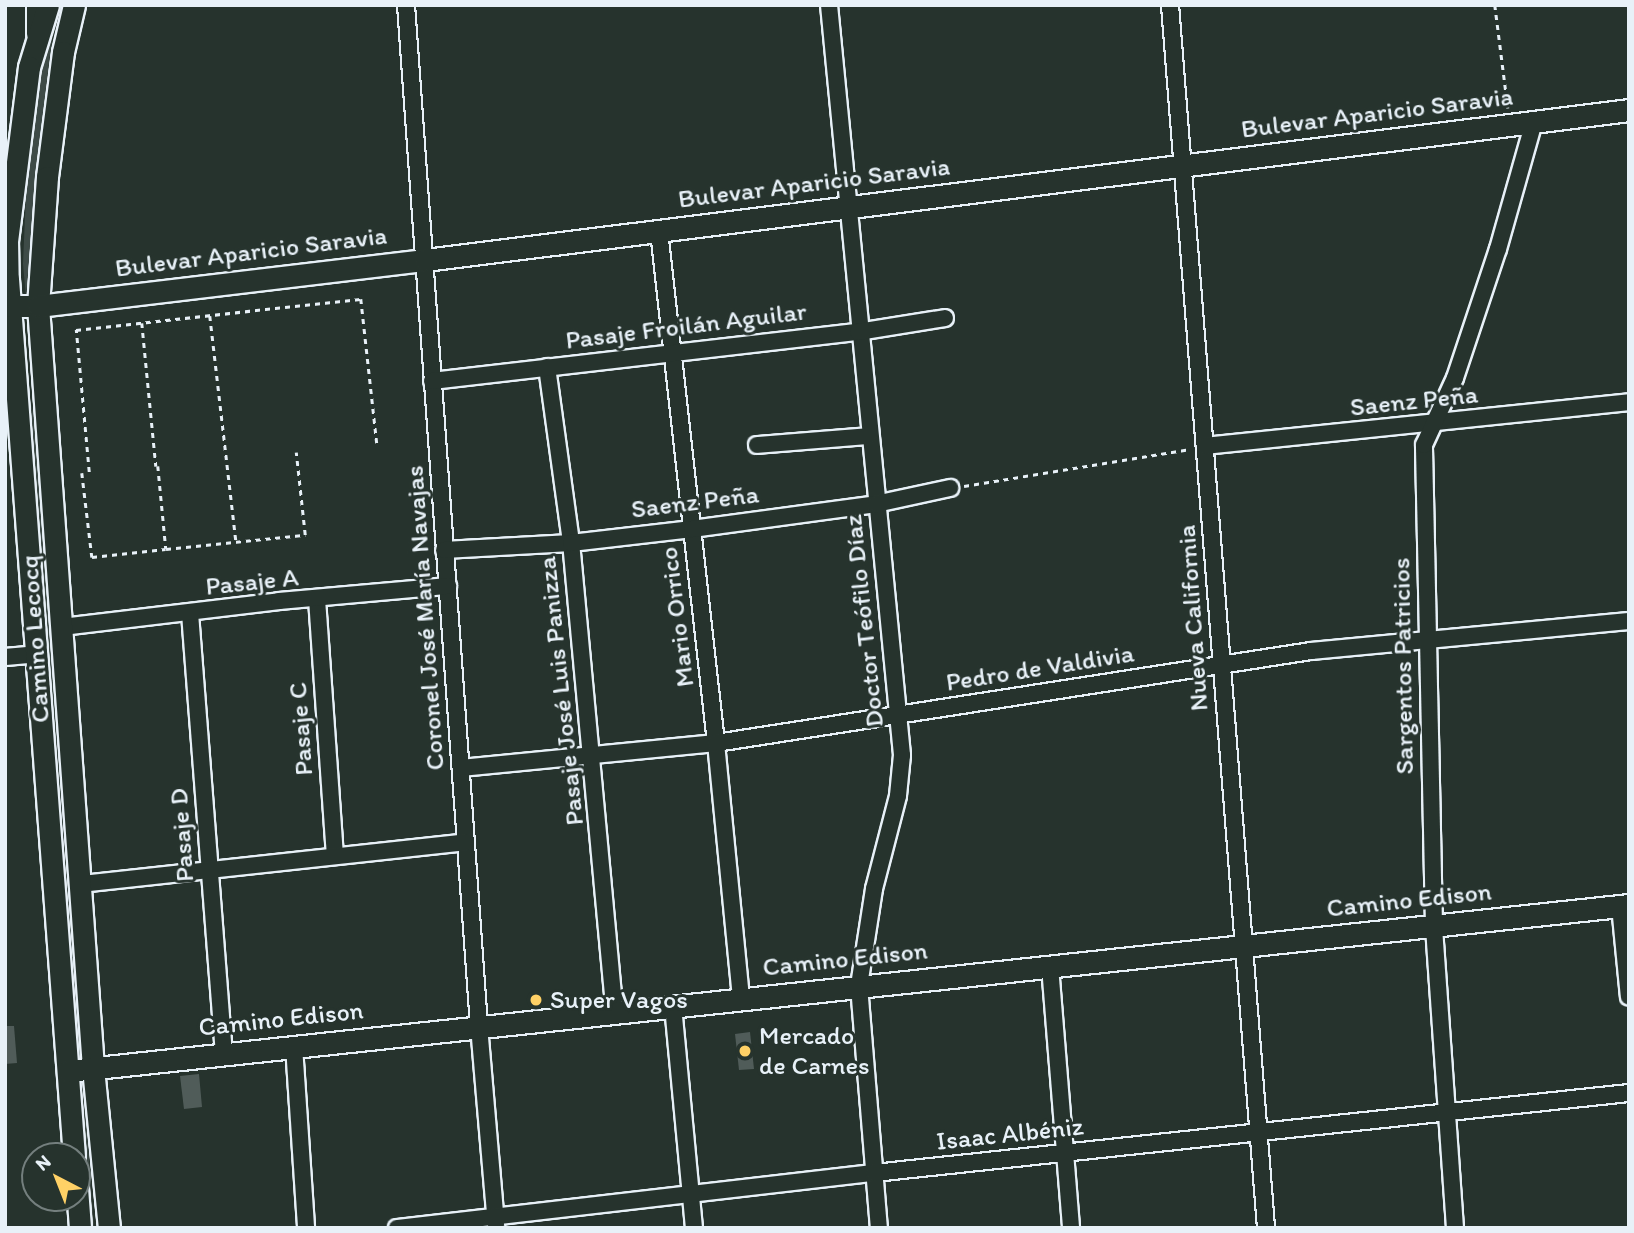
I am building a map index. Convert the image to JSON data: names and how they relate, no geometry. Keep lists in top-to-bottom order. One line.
{"streets":{"street":["Bulevar Aparicio Saravia","Pasaje Froilán Aguilar","Saenz Peña","Pasaje A","Mario Orrico","Coronel José María Navajas","Nueva California","Doctor Teófilo Díaz","Camino Lecocq","Sargentos Patricios","Pedro de Valdivia","Pasaje José Luis Panizza","Pasaje C","Pasaje D","Camino Edison","Isaac Albéniz"]},"crossings":[["Bulevar Aparicio Saravia","Mario Orrico"],["Bulevar Aparicio Saravia","Coronel José María Navajas"],["Bulevar Aparicio Saravia","Nueva California"],["Bulevar Aparicio Saravia","Doctor Teófilo Díaz"],["Bulevar Aparicio Saravia","Camino Lecocq"],["Bulevar Aparicio Saravia","Sargentos Patricios"],["Pasaje Froilán Aguilar","Mario Orrico"],["Pasaje Froilán Aguilar","Coronel José María Navajas"],["Pasaje Froilán Aguilar","Doctor Teófilo Díaz"],["Pasaje Froilán Aguilar","Pasaje José Luis Panizza"],["Saenz Peña","Mario Orrico"],["Saenz Peña","Coronel José María Navajas"],["Saenz Peña","Nueva California"],["Saenz Peña","Doctor Teófilo Díaz"],["Saenz Peña","Sargentos Patricios"],["Saenz Peña","Pasaje José Luis Panizza"],["Pasaje A","Coronel José María Navajas"],["Pasaje A","Camino Lecocq"],["Pasaje A","Pasaje C"],["Pasaje A","Pasaje D"],["Mario Orrico","Pedro de Valdivia"],["Mario Orrico","Camino Edison"],["Coronel José María Navajas","Pedro de Valdivia"],["Coronel José María Navajas","Camino Edison"],["Coronel José María Navajas","Isaac Albéniz"],["Nueva California","Pedro de Valdivia"],["Nueva California","Camino Edison"],["Nueva California","Isaac Albéniz"],["Doctor Teófilo Díaz","Pedro de Valdivia"],["Doctor Teófilo Díaz","Camino Edison"],["Doctor Teófilo Díaz","Isaac Albéniz"],["Camino Lecocq","Camino Edison"],["Sargentos Patricios","Pedro de Valdivia"],["Sargentos Patricios","Camino Edison"],["Sargentos Patricios","Isaac Albéniz"],["Pedro de Valdivia","Pasaje José Luis Panizza"],["Pasaje José Luis Panizza","Camino Edison"],["Pasaje D","Camino Edison"]],"places":["Super Vagos","Mercado de Carnes"],"north":"top left"}
